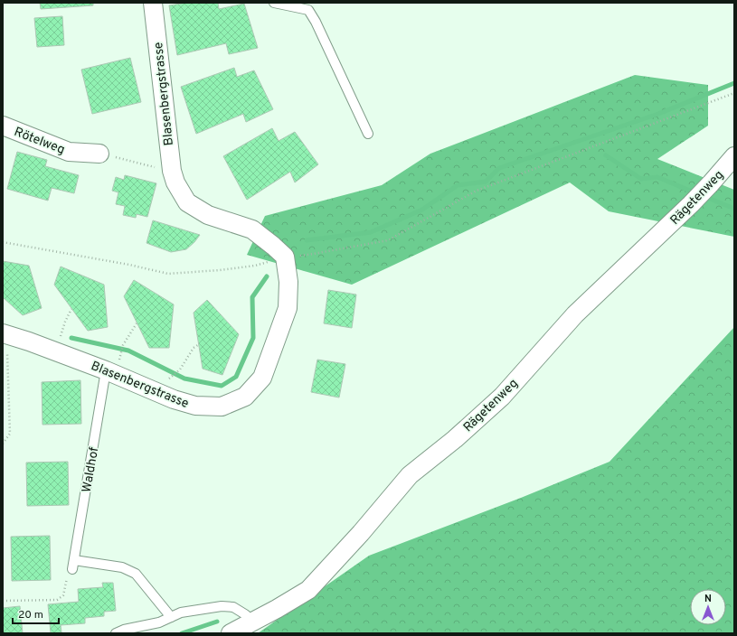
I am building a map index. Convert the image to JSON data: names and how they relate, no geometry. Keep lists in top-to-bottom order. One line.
{"streets":{"street":["Blasenbergstrasse","Rötelweg","Rägetenweg"],"lane":["Waldhof"]},"crossings":[["Blasenbergstrasse","Waldhof"]],"scale_bar":"20 m","north":"top"}
